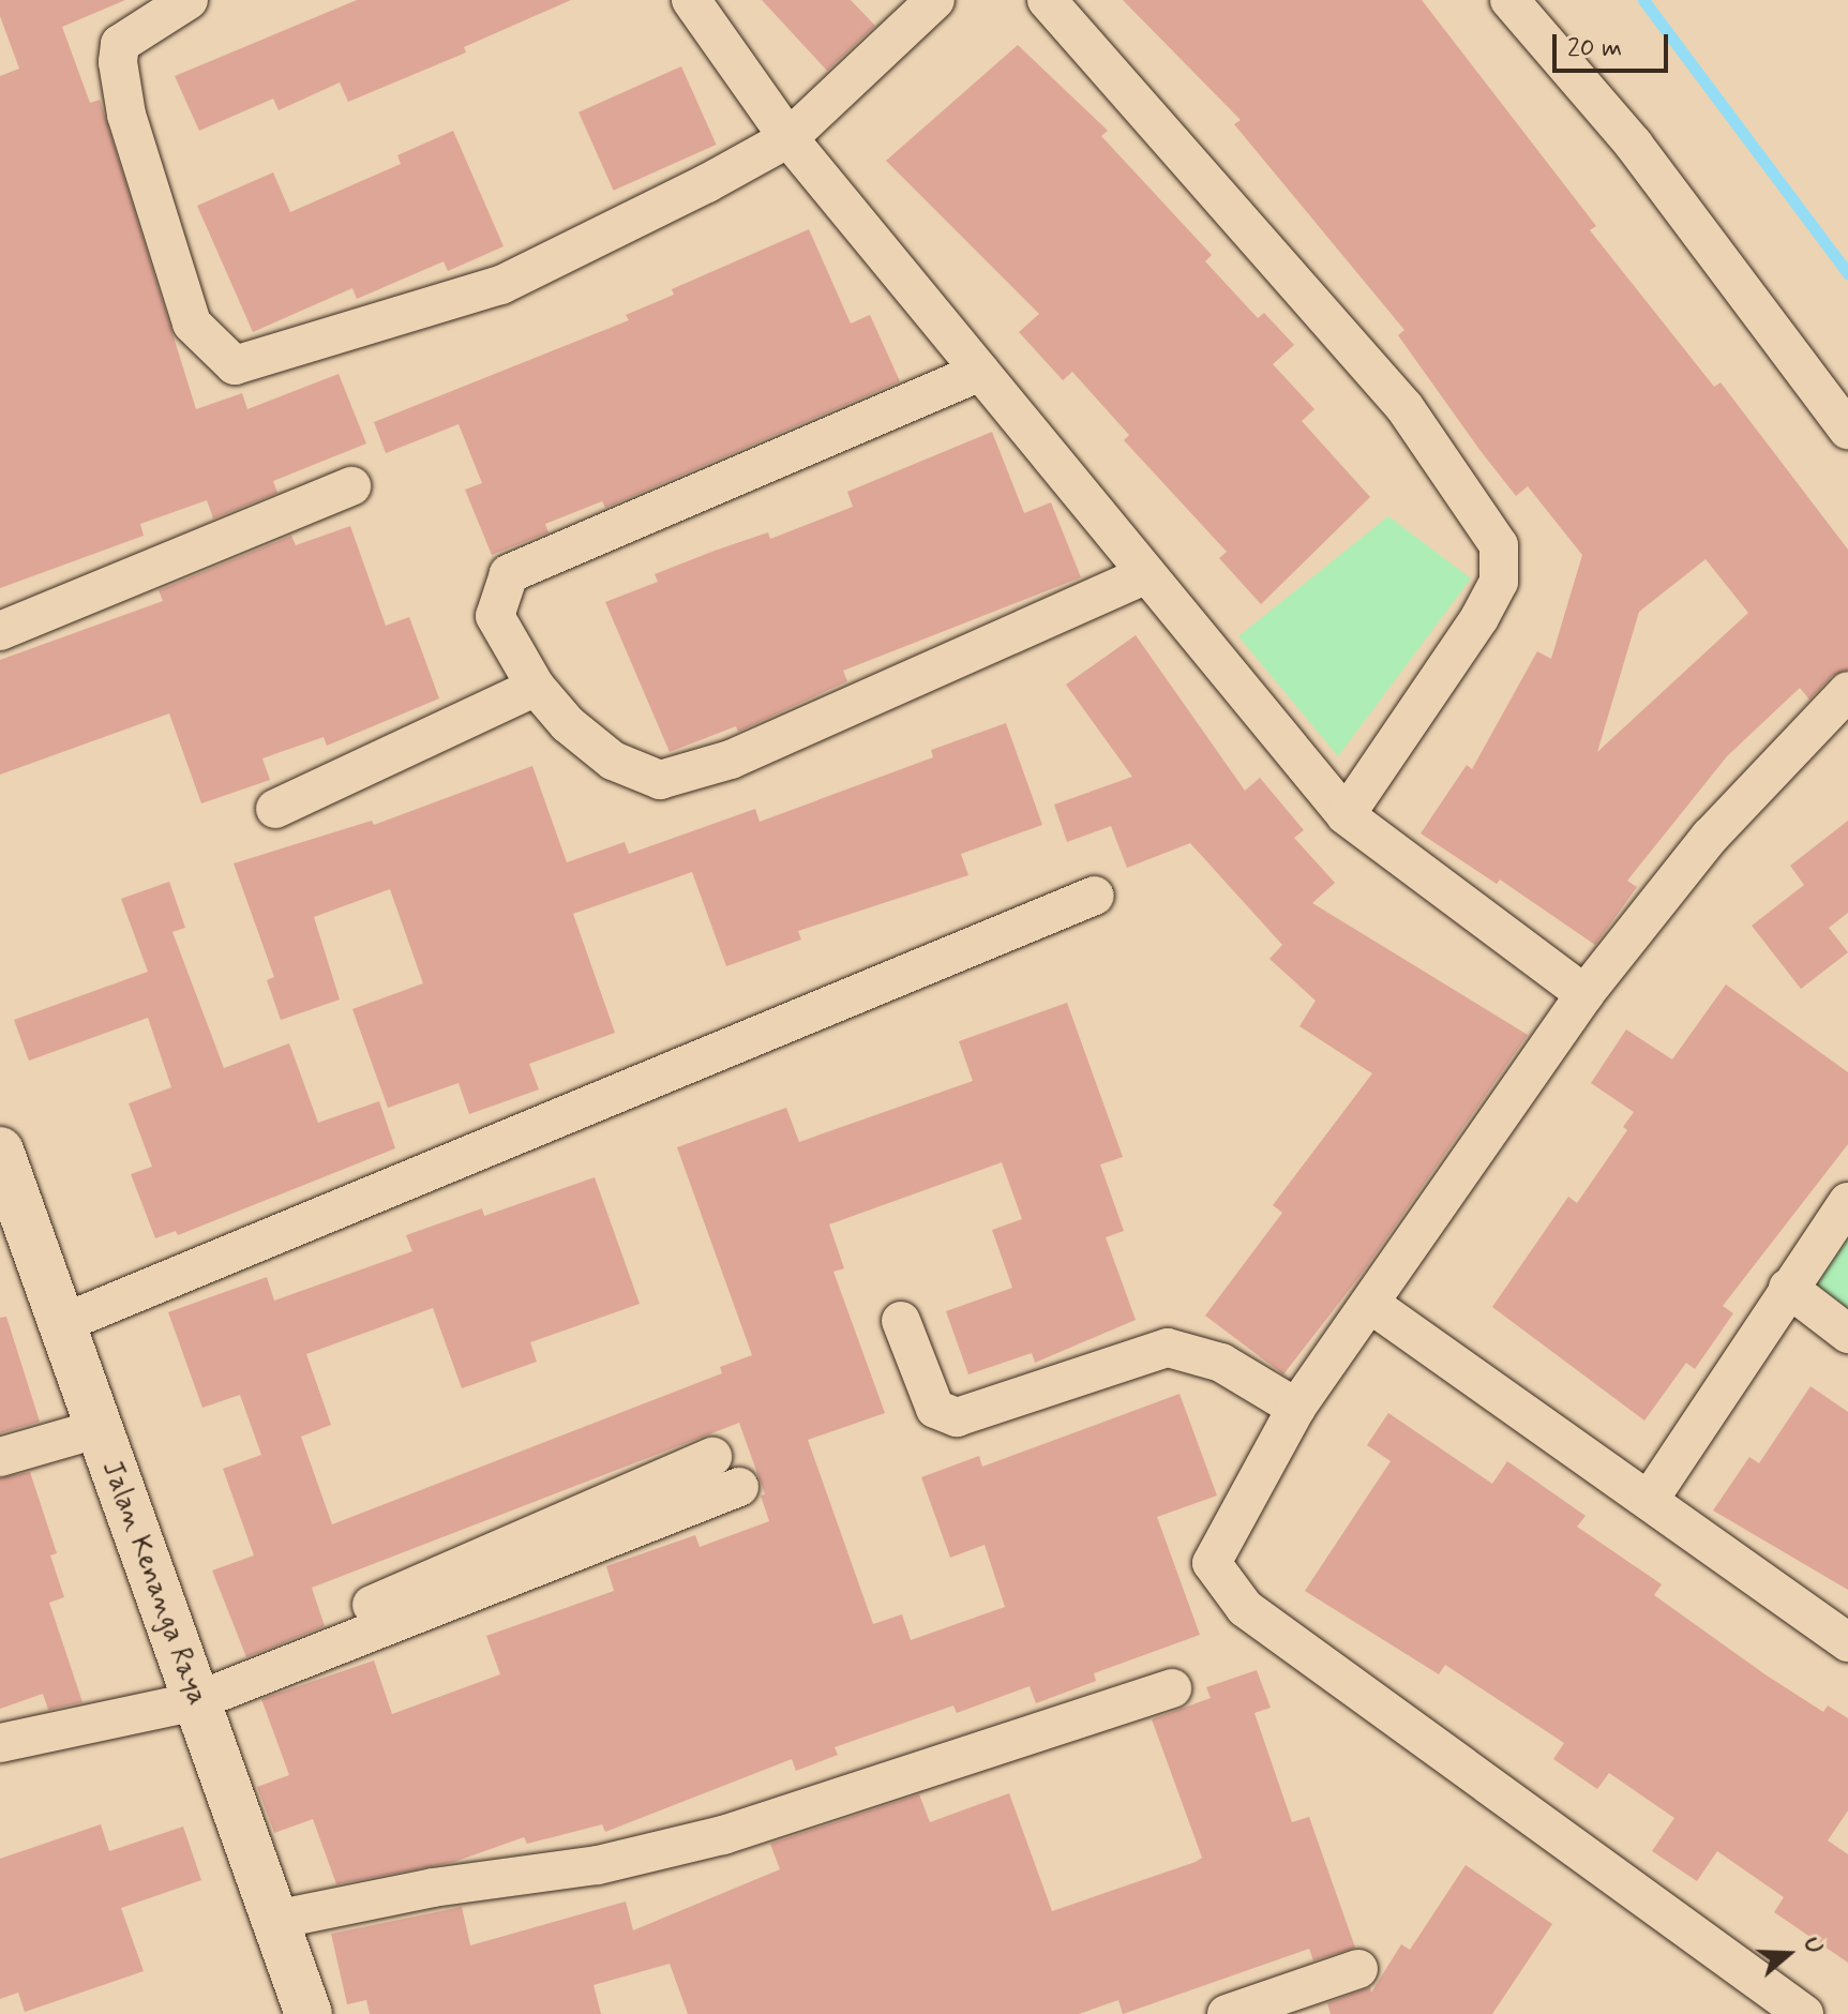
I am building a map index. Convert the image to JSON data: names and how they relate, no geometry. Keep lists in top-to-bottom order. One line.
{"streets":{"street":["Jalan Kenanga Raya"]},"scale_bar":"20 m","north":"right"}
